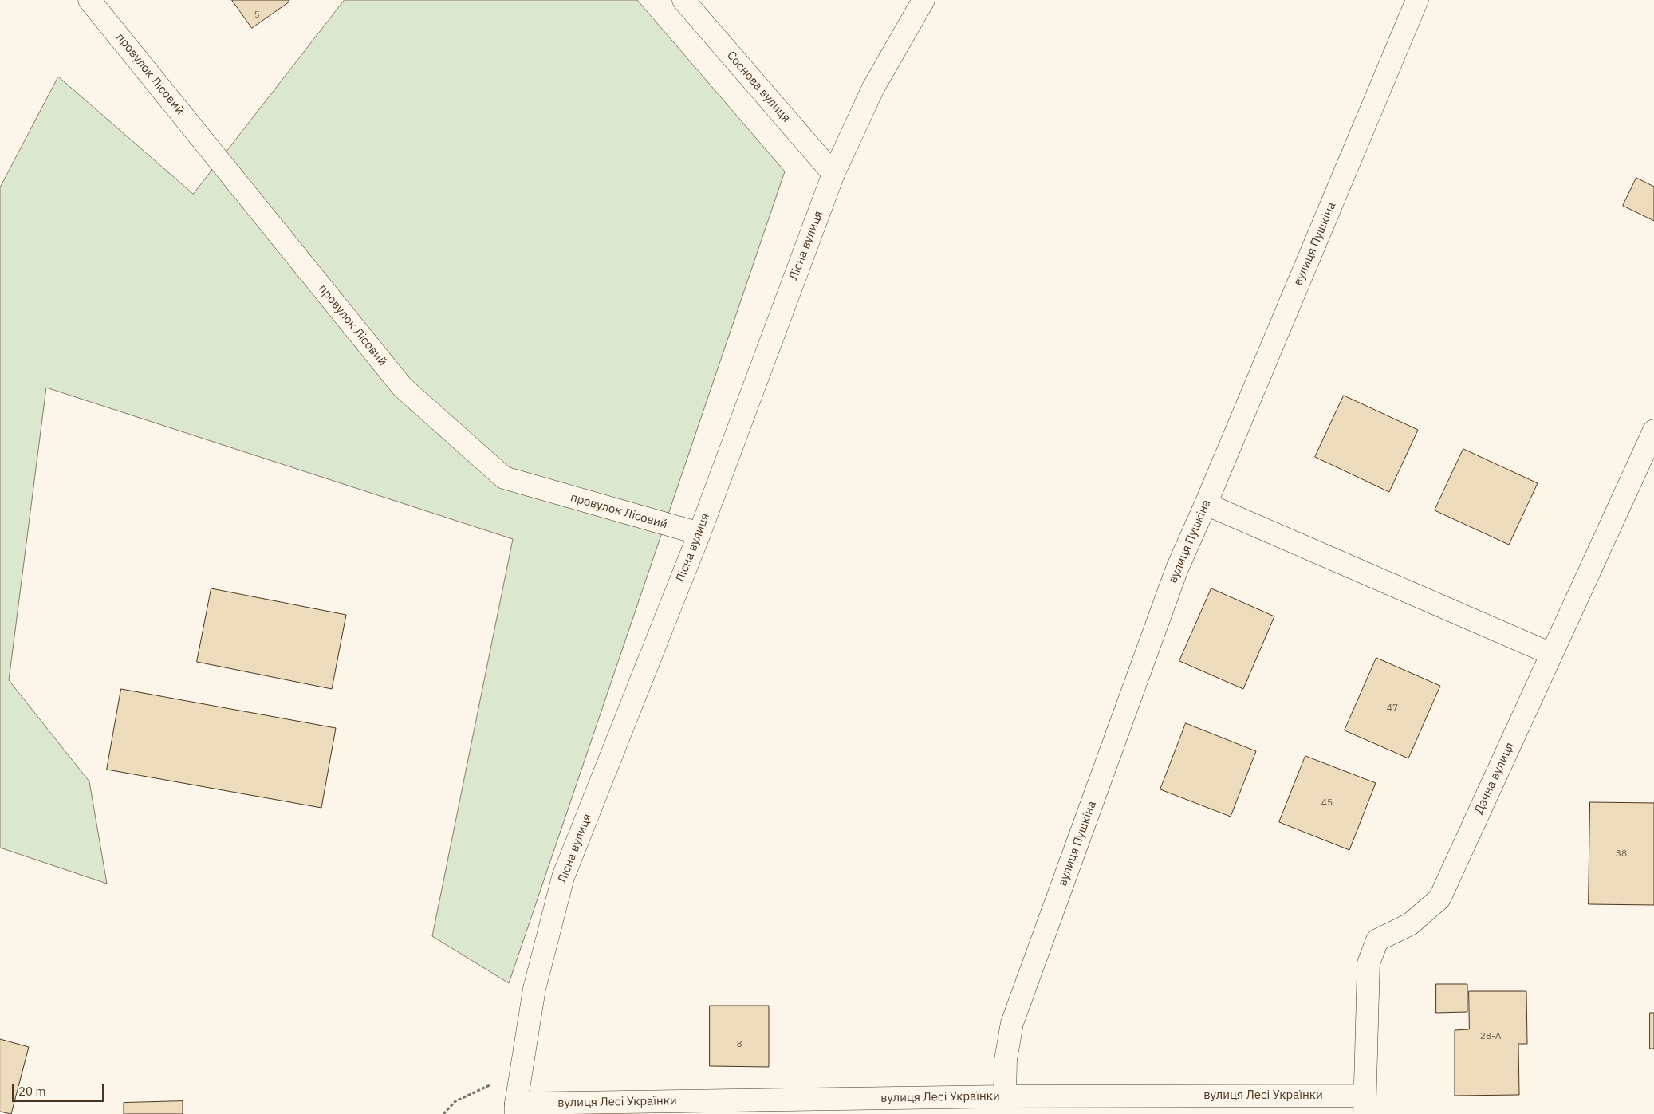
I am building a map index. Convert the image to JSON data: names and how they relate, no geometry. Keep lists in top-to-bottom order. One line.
{"streets":{"street":["провулок Лісовий","Соснова вулиця","вулиця Пушкіна","Лісна вулиця","Дачна вулиця","вулиця Лесі Українки"]},"crossings":[["провулок Лісовий","Лісна вулиця"],["Соснова вулиця","Лісна вулиця"],["вулиця Пушкіна","вулиця Лесі Українки"],["Лісна вулиця","вулиця Лесі Українки"],["Дачна вулиця","вулиця Лесі Українки"]],"house_numbers":["5","47","45","38","28-А","8"],"scale_bar":"20 m"}
